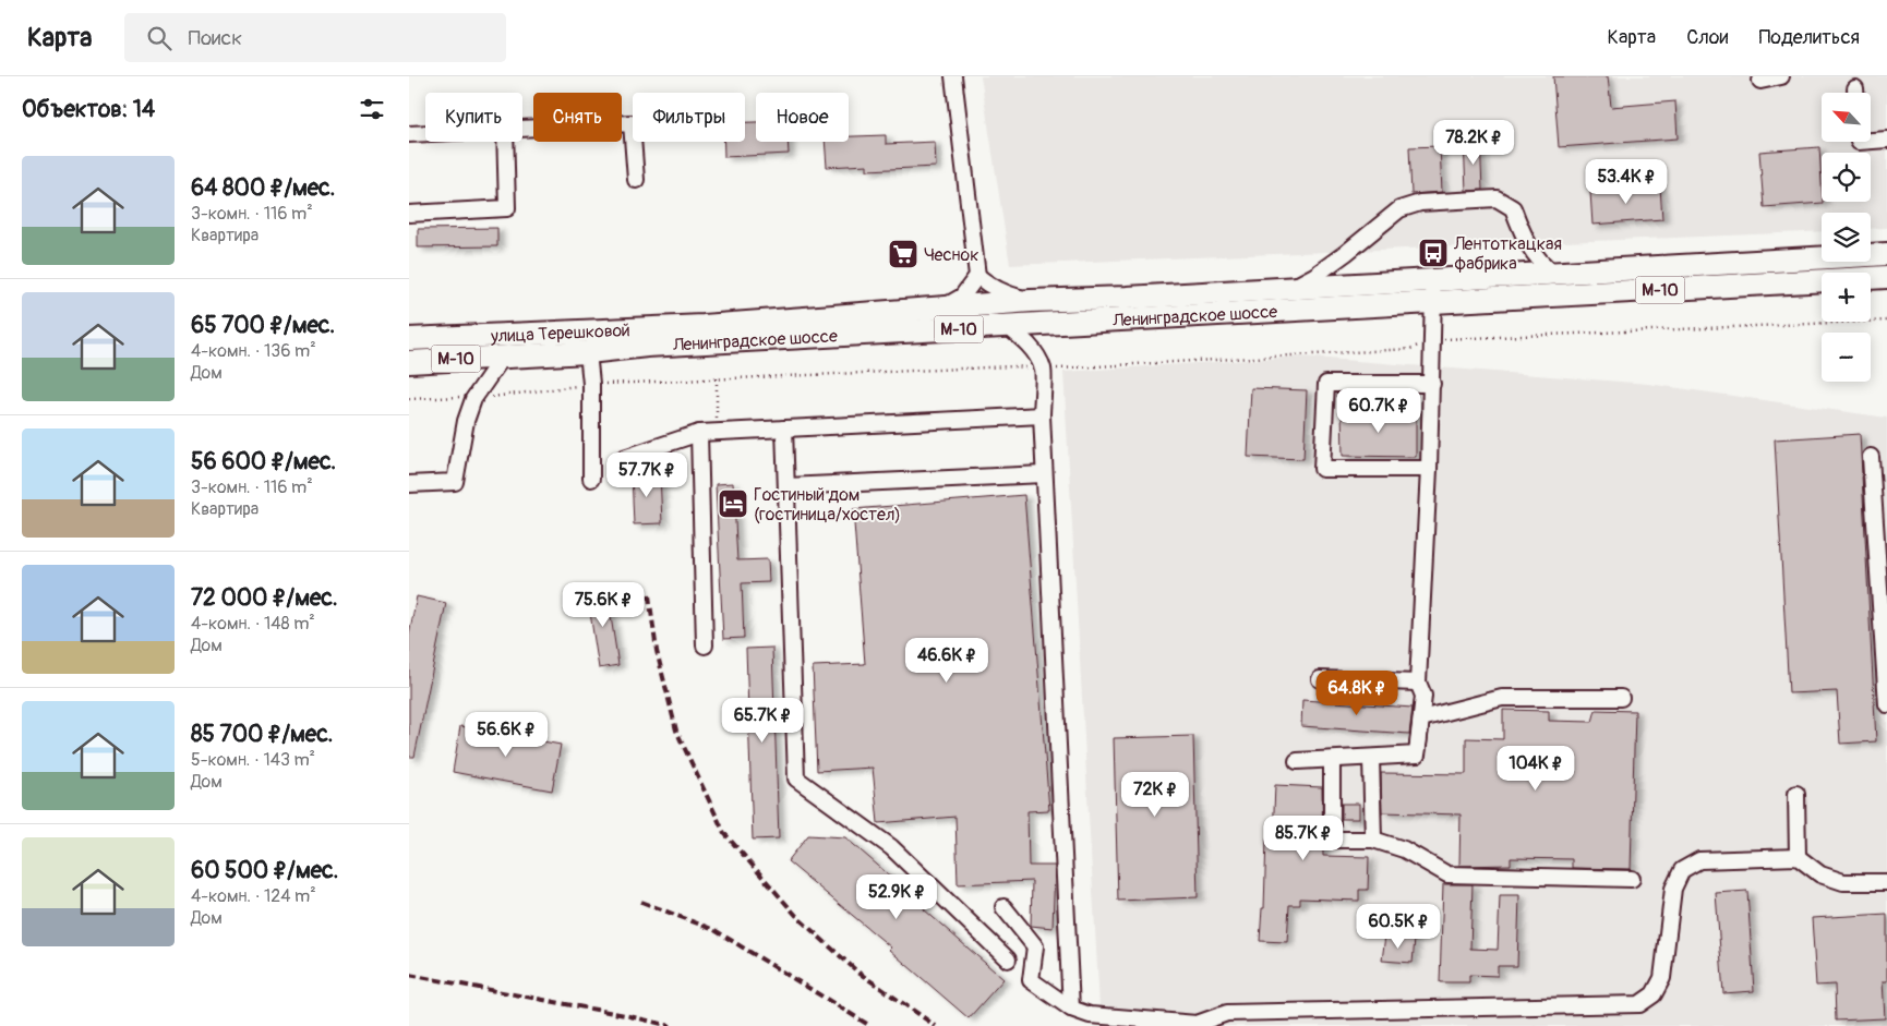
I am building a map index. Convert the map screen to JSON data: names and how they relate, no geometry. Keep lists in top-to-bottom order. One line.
{"streets":{"highway":["М-10","Ленинградское шоссе","улица Терешковой"]},"crossings":[["Ленинградское шоссе","улица Терешковой"]],"places":{"bus stop":["Лентоткацкая фабрика"],"supermarket":["Чеснок"],"hotel":["Гостиный дом (гостиница/хостел)"]},"north":"top left","page":{"header":"Карта","search":"Поиск","nav":["Карта","Слои","Поделиться"],"heading":"Объектов: 14","map_buttons":["+","−"],"chip":["Купить","Снять","Фильтры","Новое"],"price":["78.2K ₽","53.4K ₽","60.7K ₽","57.7K ₽","75.6K ₽","46.6K ₽","64.8K ₽","65.7K ₽","56.6K ₽","104K ₽","72K ₽","85.7K ₽","52.9K ₽","60.5K ₽"],"list":[{"name":"64 800 ₽/мес.","note":"3-комн. · 116 m² · Квартира"},{"name":"65 700 ₽/мес.","note":"4-комн. · 136 m² · Дом"},{"name":"56 600 ₽/мес.","note":"3-комн. · 116 m² · Квартира"},{"name":"72 000 ₽/мес.","note":"4-комн. · 148 m² · Дом"},{"name":"85 700 ₽/мес.","note":"5-комн. · 143 m² · Дом"},{"name":"60 500 ₽/мес.","note":"4-комн. · 124 m² · Дом"}]}}
